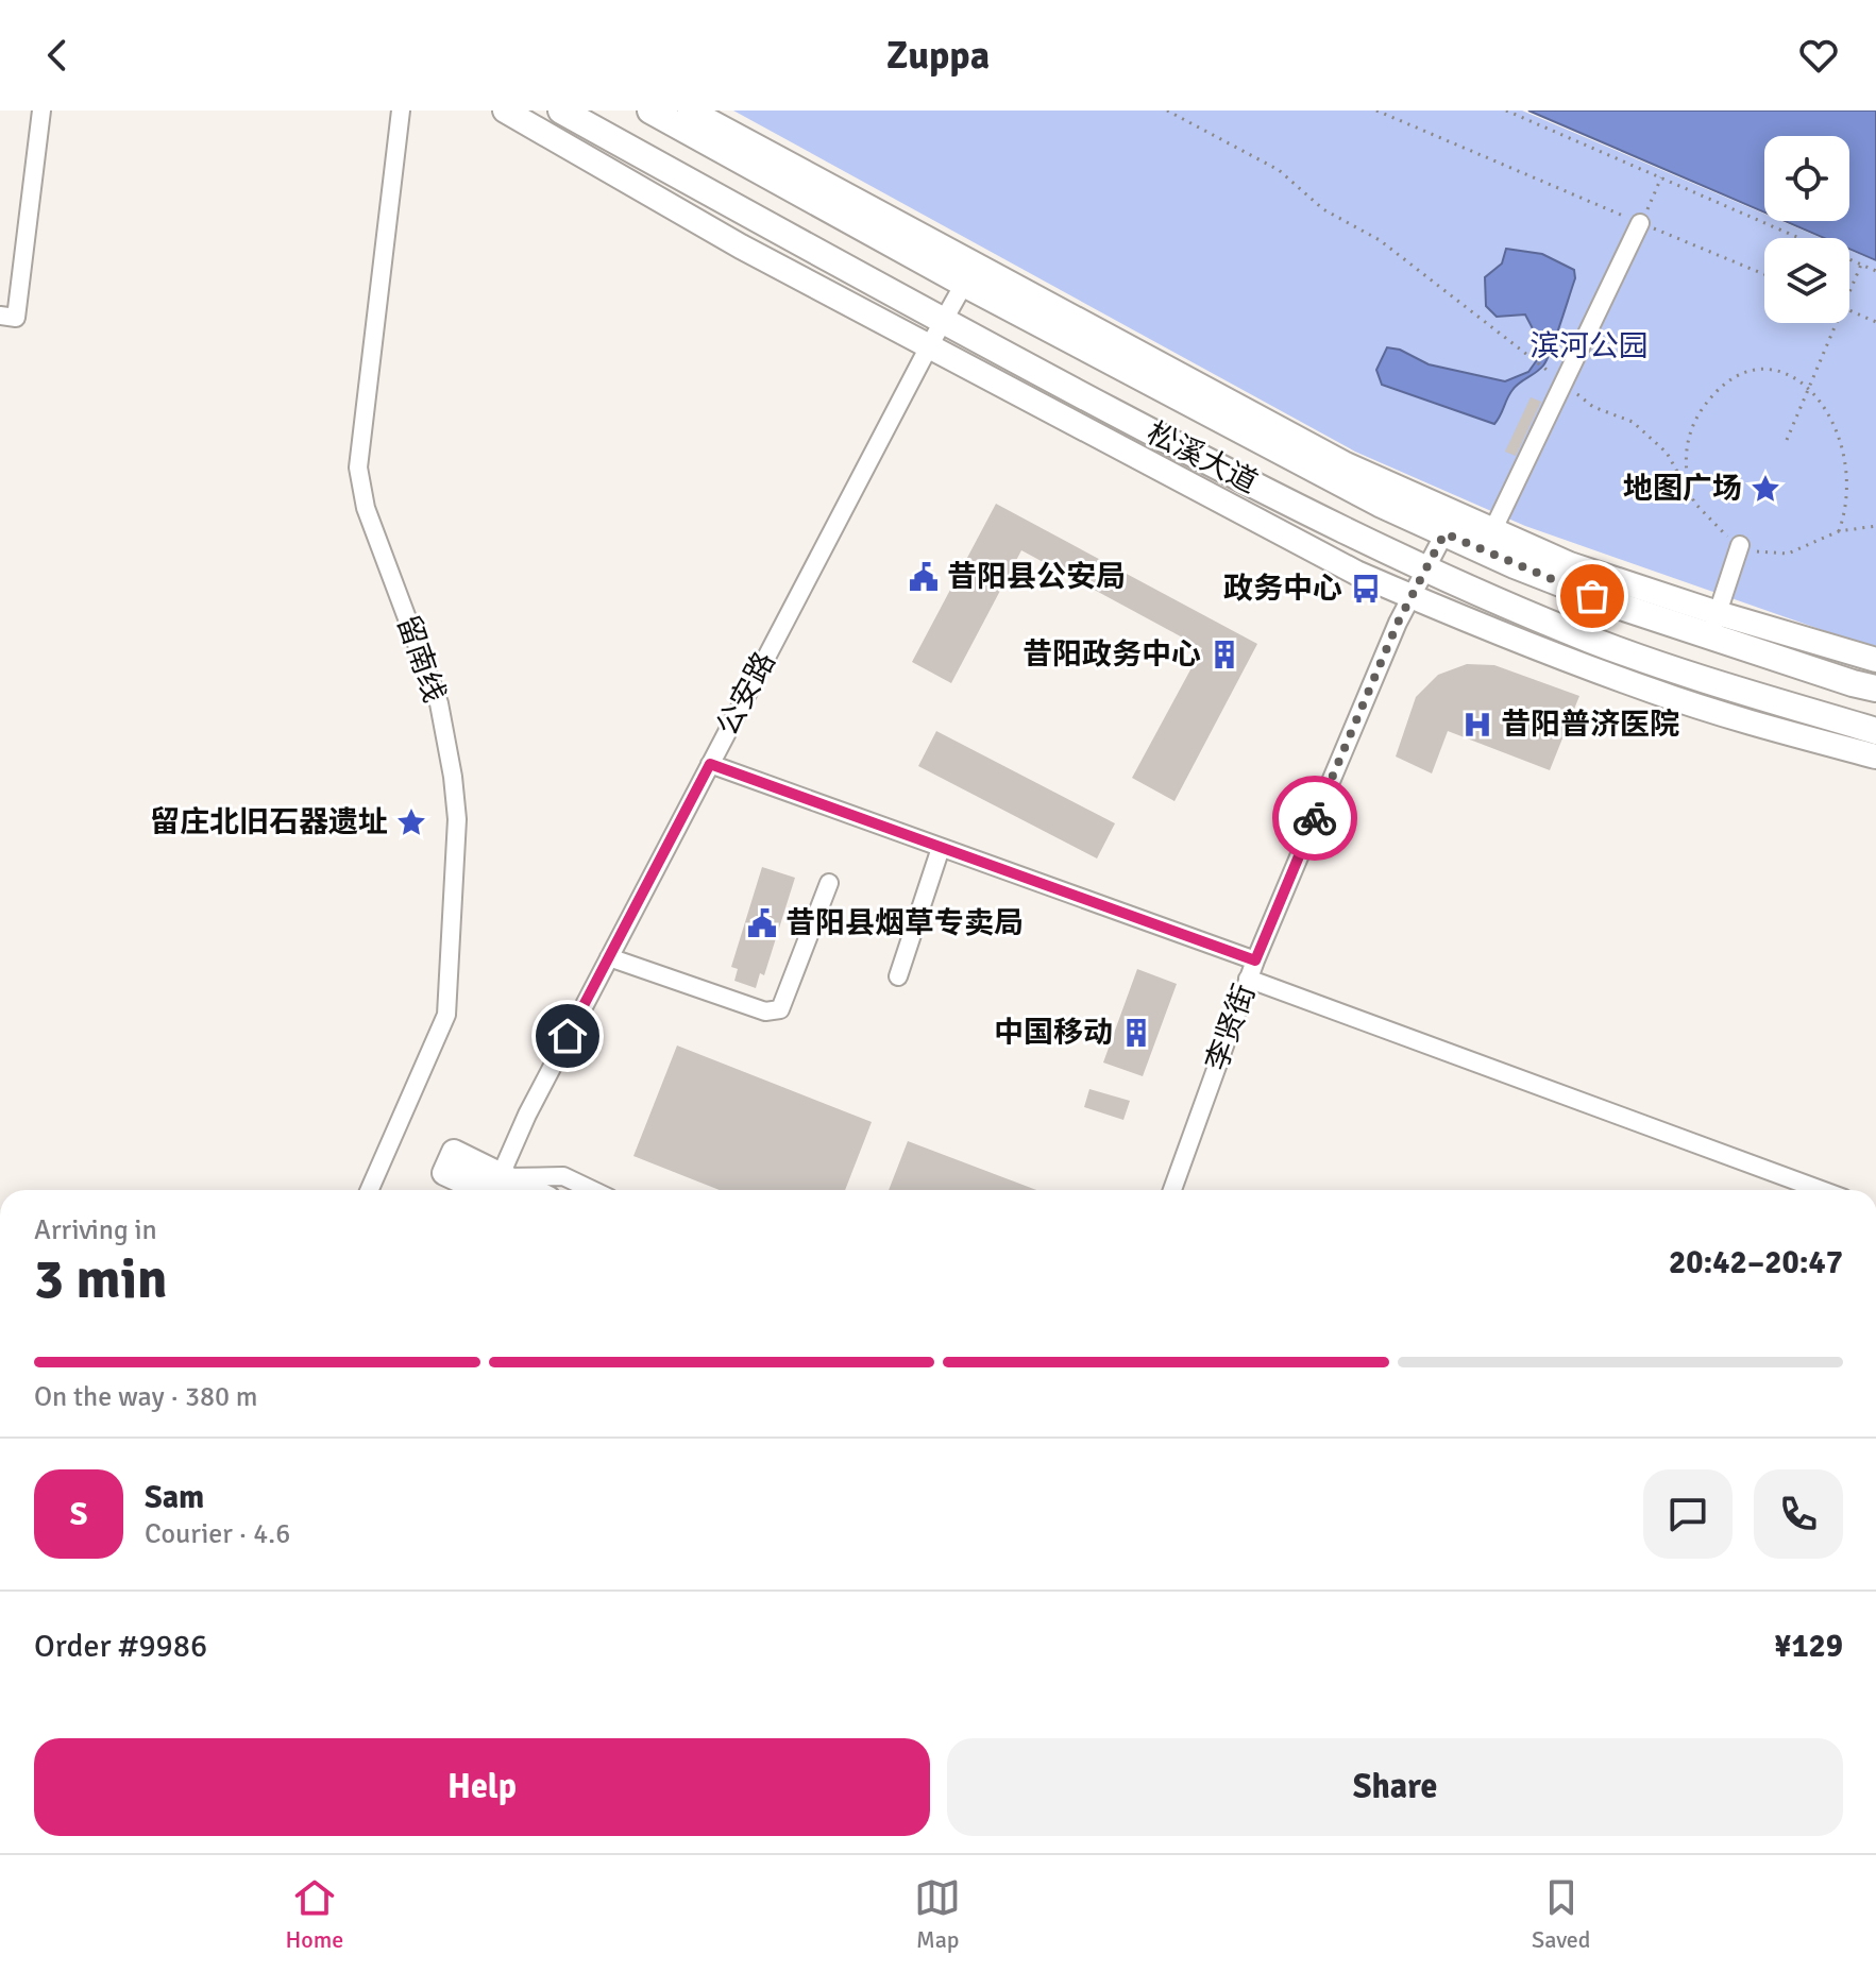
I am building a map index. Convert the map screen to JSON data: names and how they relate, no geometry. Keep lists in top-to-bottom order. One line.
{"streets":{"highway":["松溪大道"],"street":["留南线","公安路","李贤街"]},"crossings":[["松溪大道","公安路"],["松溪大道","李贤街"]],"parks":["滨河公园"],"places":{"place":["地图广场","留庄北旧石器遗址"],"public building":["昔阳县公安局","昔阳县烟草专卖局"],"bus stop":["政务中心"],"building":["昔阳政务中心","中国移动"],"hospital":["昔阳普济医院"]},"page":{"header":"Zuppa","heading":["3 min","Arriving in","20:42–20:47"],"panel":["Sam","Courier · 4.6","Order #9986","¥129"],"bar":"On the way · 380 m","round":"S","buttons":["Help","Share"],"tabs":["Home","Map","Saved"]}}
